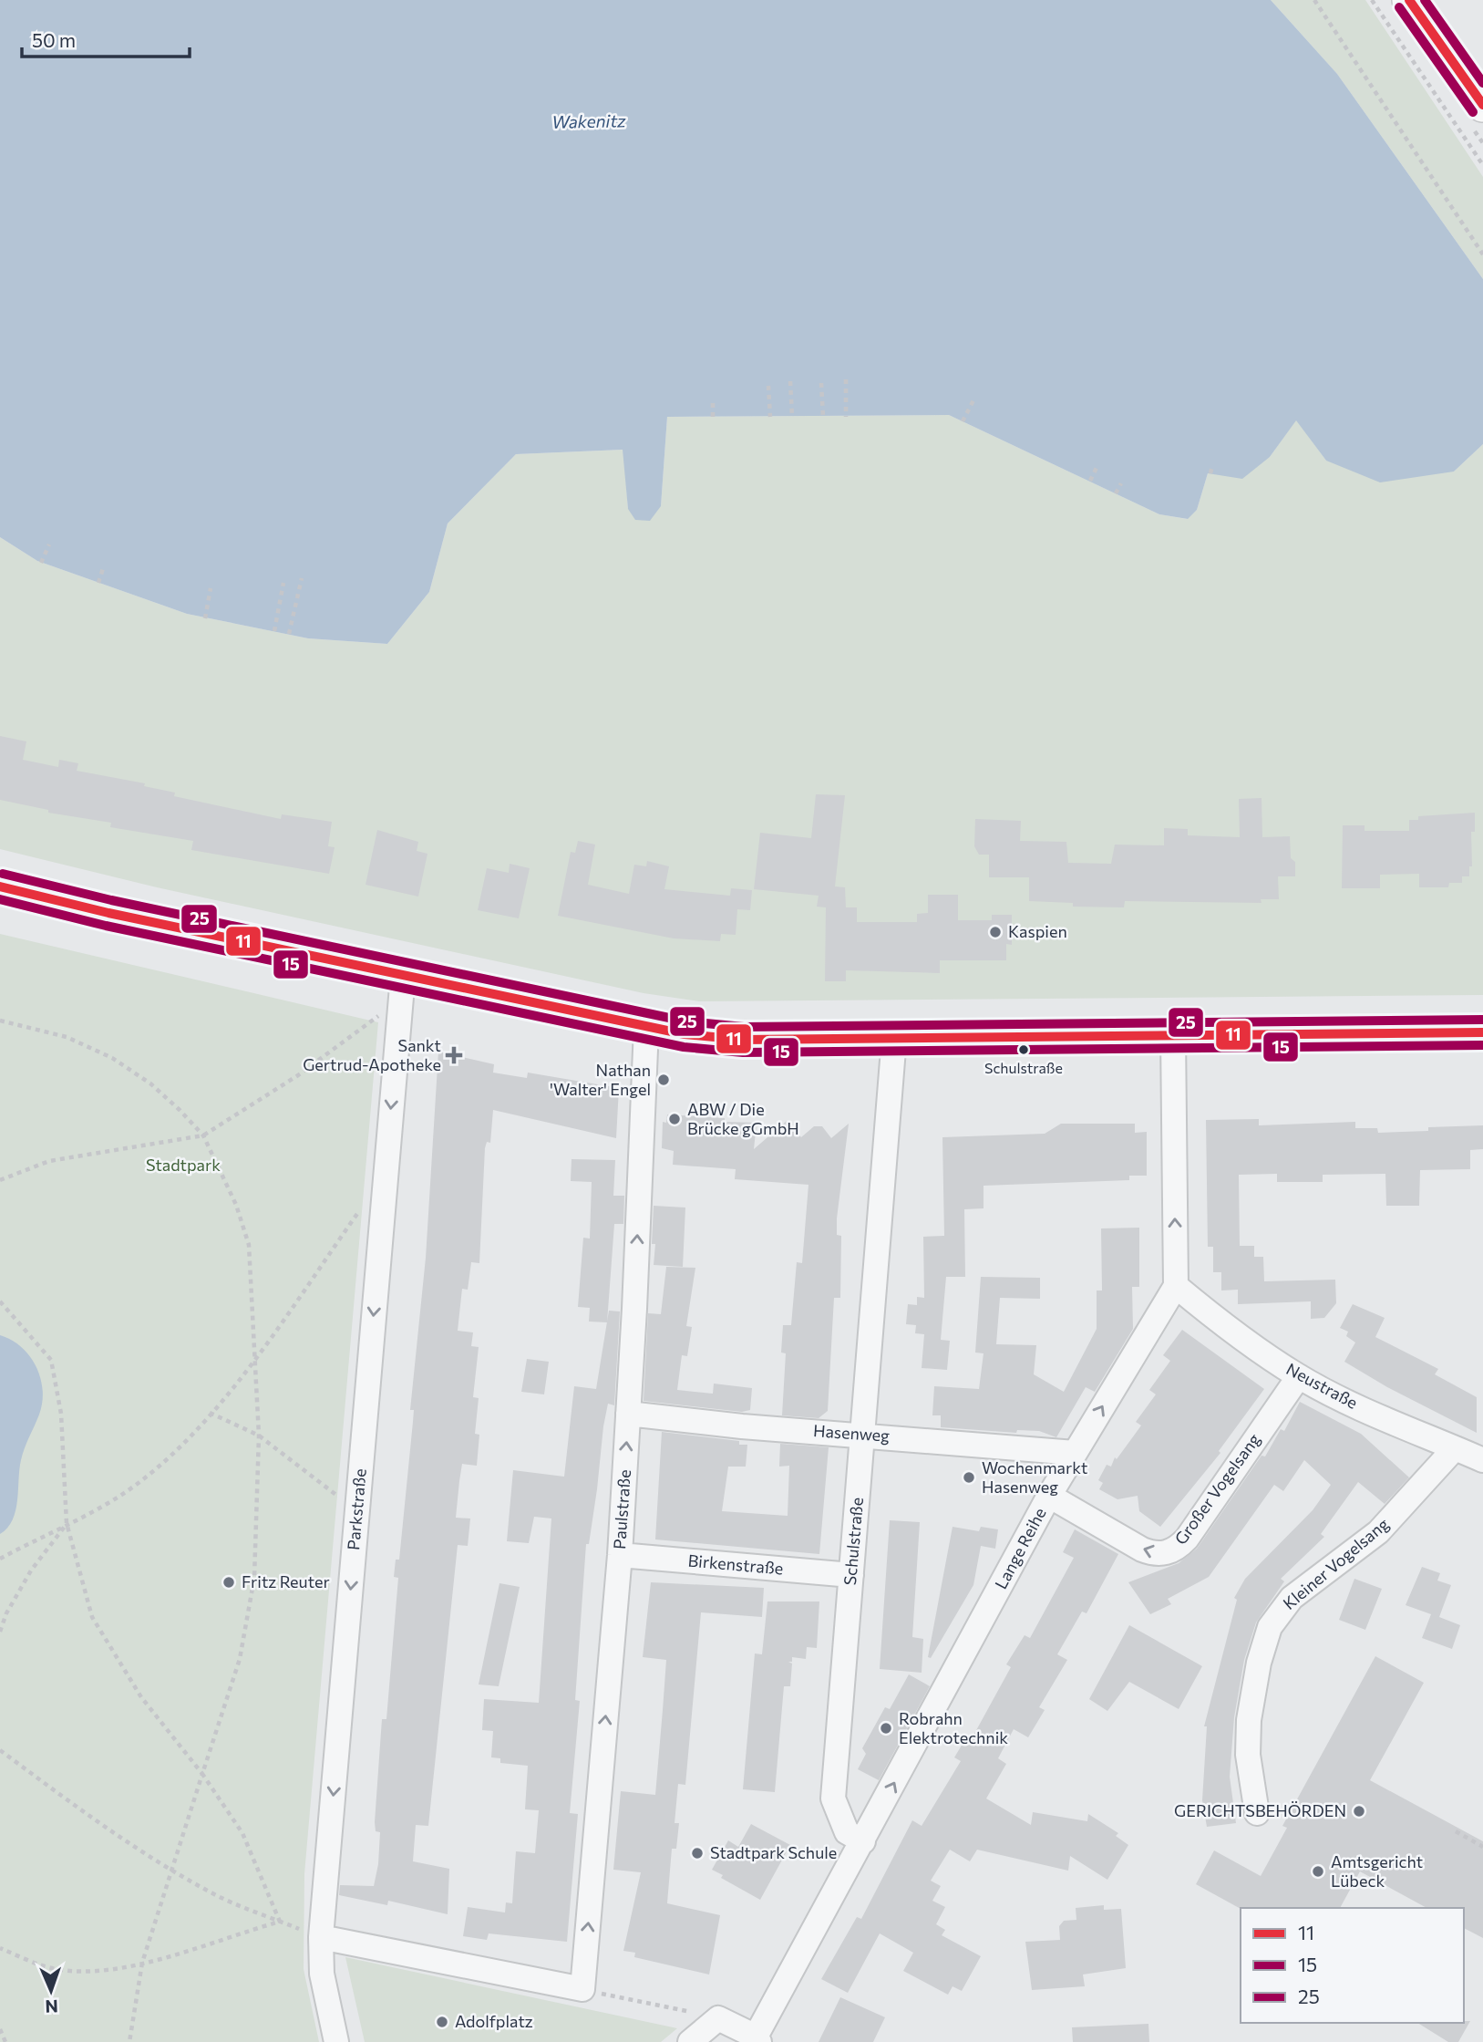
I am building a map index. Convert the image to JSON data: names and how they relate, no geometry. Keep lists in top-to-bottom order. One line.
{"streets":{"street":["Neustraße","Hasenweg","Großer Vogelsang","Parkstraße","Paulstraße","Schulstraße","Lange Reihe","Kleiner Vogelsang","Birkenstraße"]},"crossings":[["Neustraße","Großer Vogelsang"],["Neustraße","Lange Reihe"],["Neustraße","Kleiner Vogelsang"],["Hasenweg","Paulstraße"],["Hasenweg","Schulstraße"],["Hasenweg","Lange Reihe"],["Großer Vogelsang","Lange Reihe"],["Paulstraße","Birkenstraße"],["Schulstraße","Lange Reihe"],["Schulstraße","Birkenstraße"]],"one_way":["Parkstraße","Paulstraße","Lange Reihe"],"water":["Wakenitz"],"parks":["Stadtpark"],"places":{"other":["Kaspien","Schulstraße","Nathan 'Walter' Engel","ABW / Die Brücke gGmbH","Wochenmarkt Hasenweg","Fritz Reuter","Robrahn Elektrotechnik","GERICHTSBEHÖRDEN","Stadtpark Schule","Amtsgericht Lübeck","Adolfplatz"],"health":["Sankt Gertrud-Apotheke"]},"lines":["transit line 11","transit line 25","transit line 15"],"legend":["11","15","25"],"scale_bar":"50 m","north":"bottom"}
